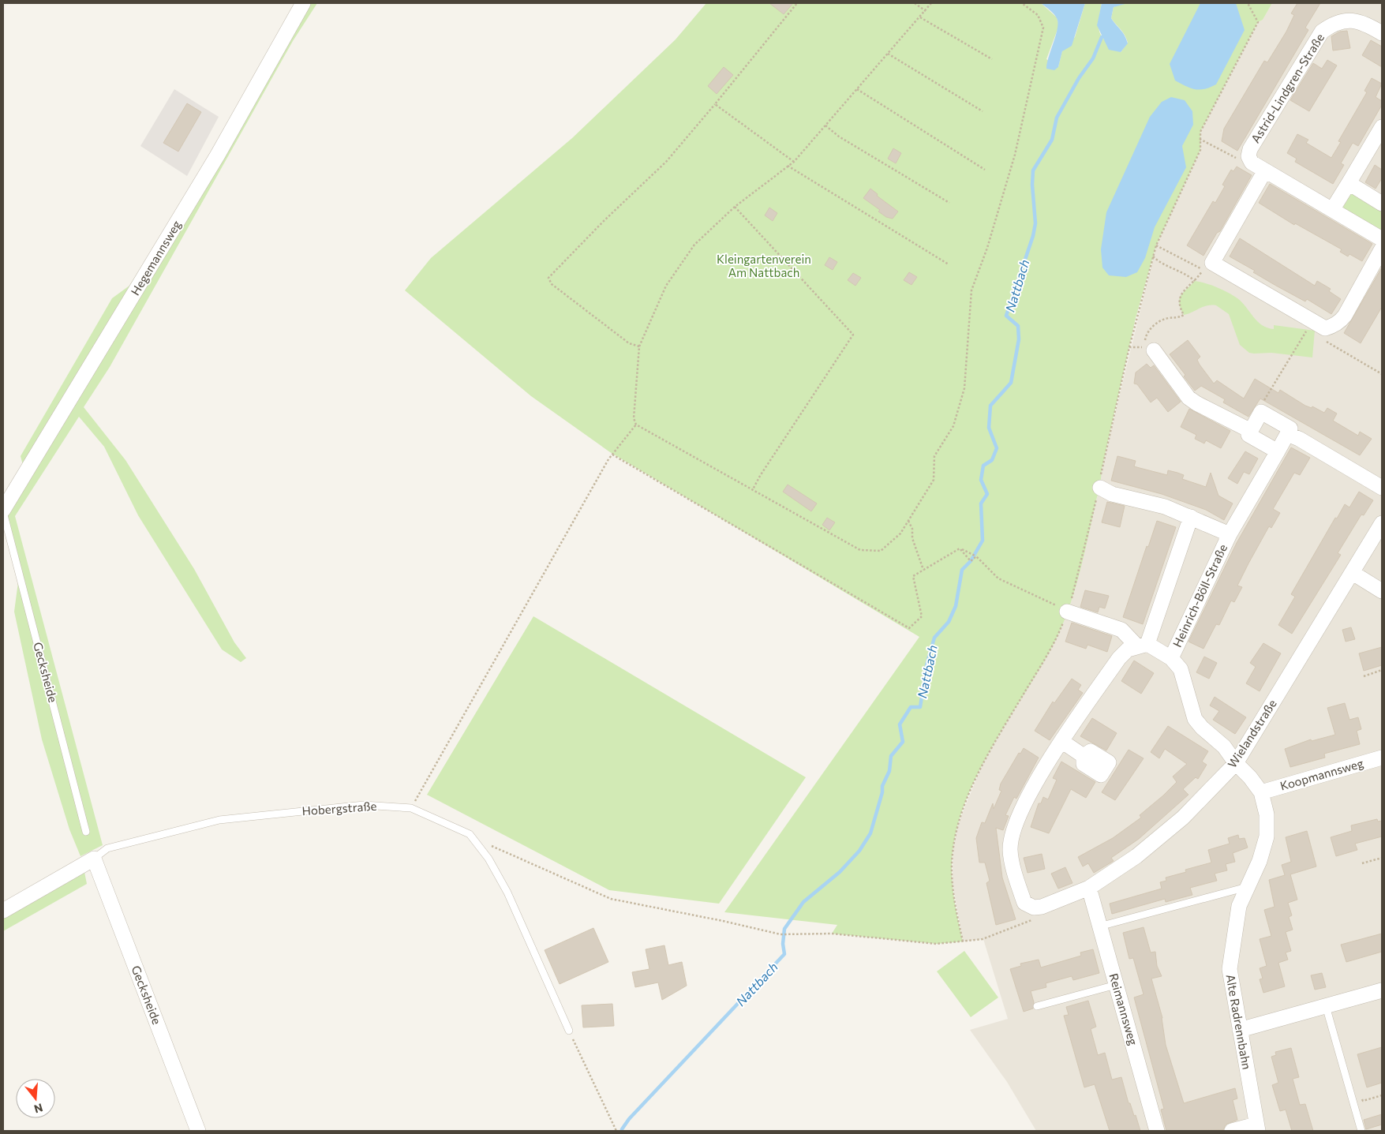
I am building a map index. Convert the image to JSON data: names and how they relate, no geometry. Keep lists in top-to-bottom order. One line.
{"streets":{"street":["Astrid-Lindgren-Straße","Hegemannsweg","Heinrich-Böll-Straße","Gecksheide","Wielandstraße","Koopmannsweg","Hobergstraße","Reimannsweg","Alte Radrennbahn"]},"crossings":[["Hegemannsweg","Gecksheide"],["Heinrich-Böll-Straße","Alte Radrennbahn"],["Gecksheide","Hobergstraße"],["Wielandstraße","Reimannsweg"],["Wielandstraße","Alte Radrennbahn"],["Koopmannsweg","Alte Radrennbahn"]],"water":["Nattbach"],"parks":["Kleingartenverein Am Nattbach"],"north":"bottom"}
